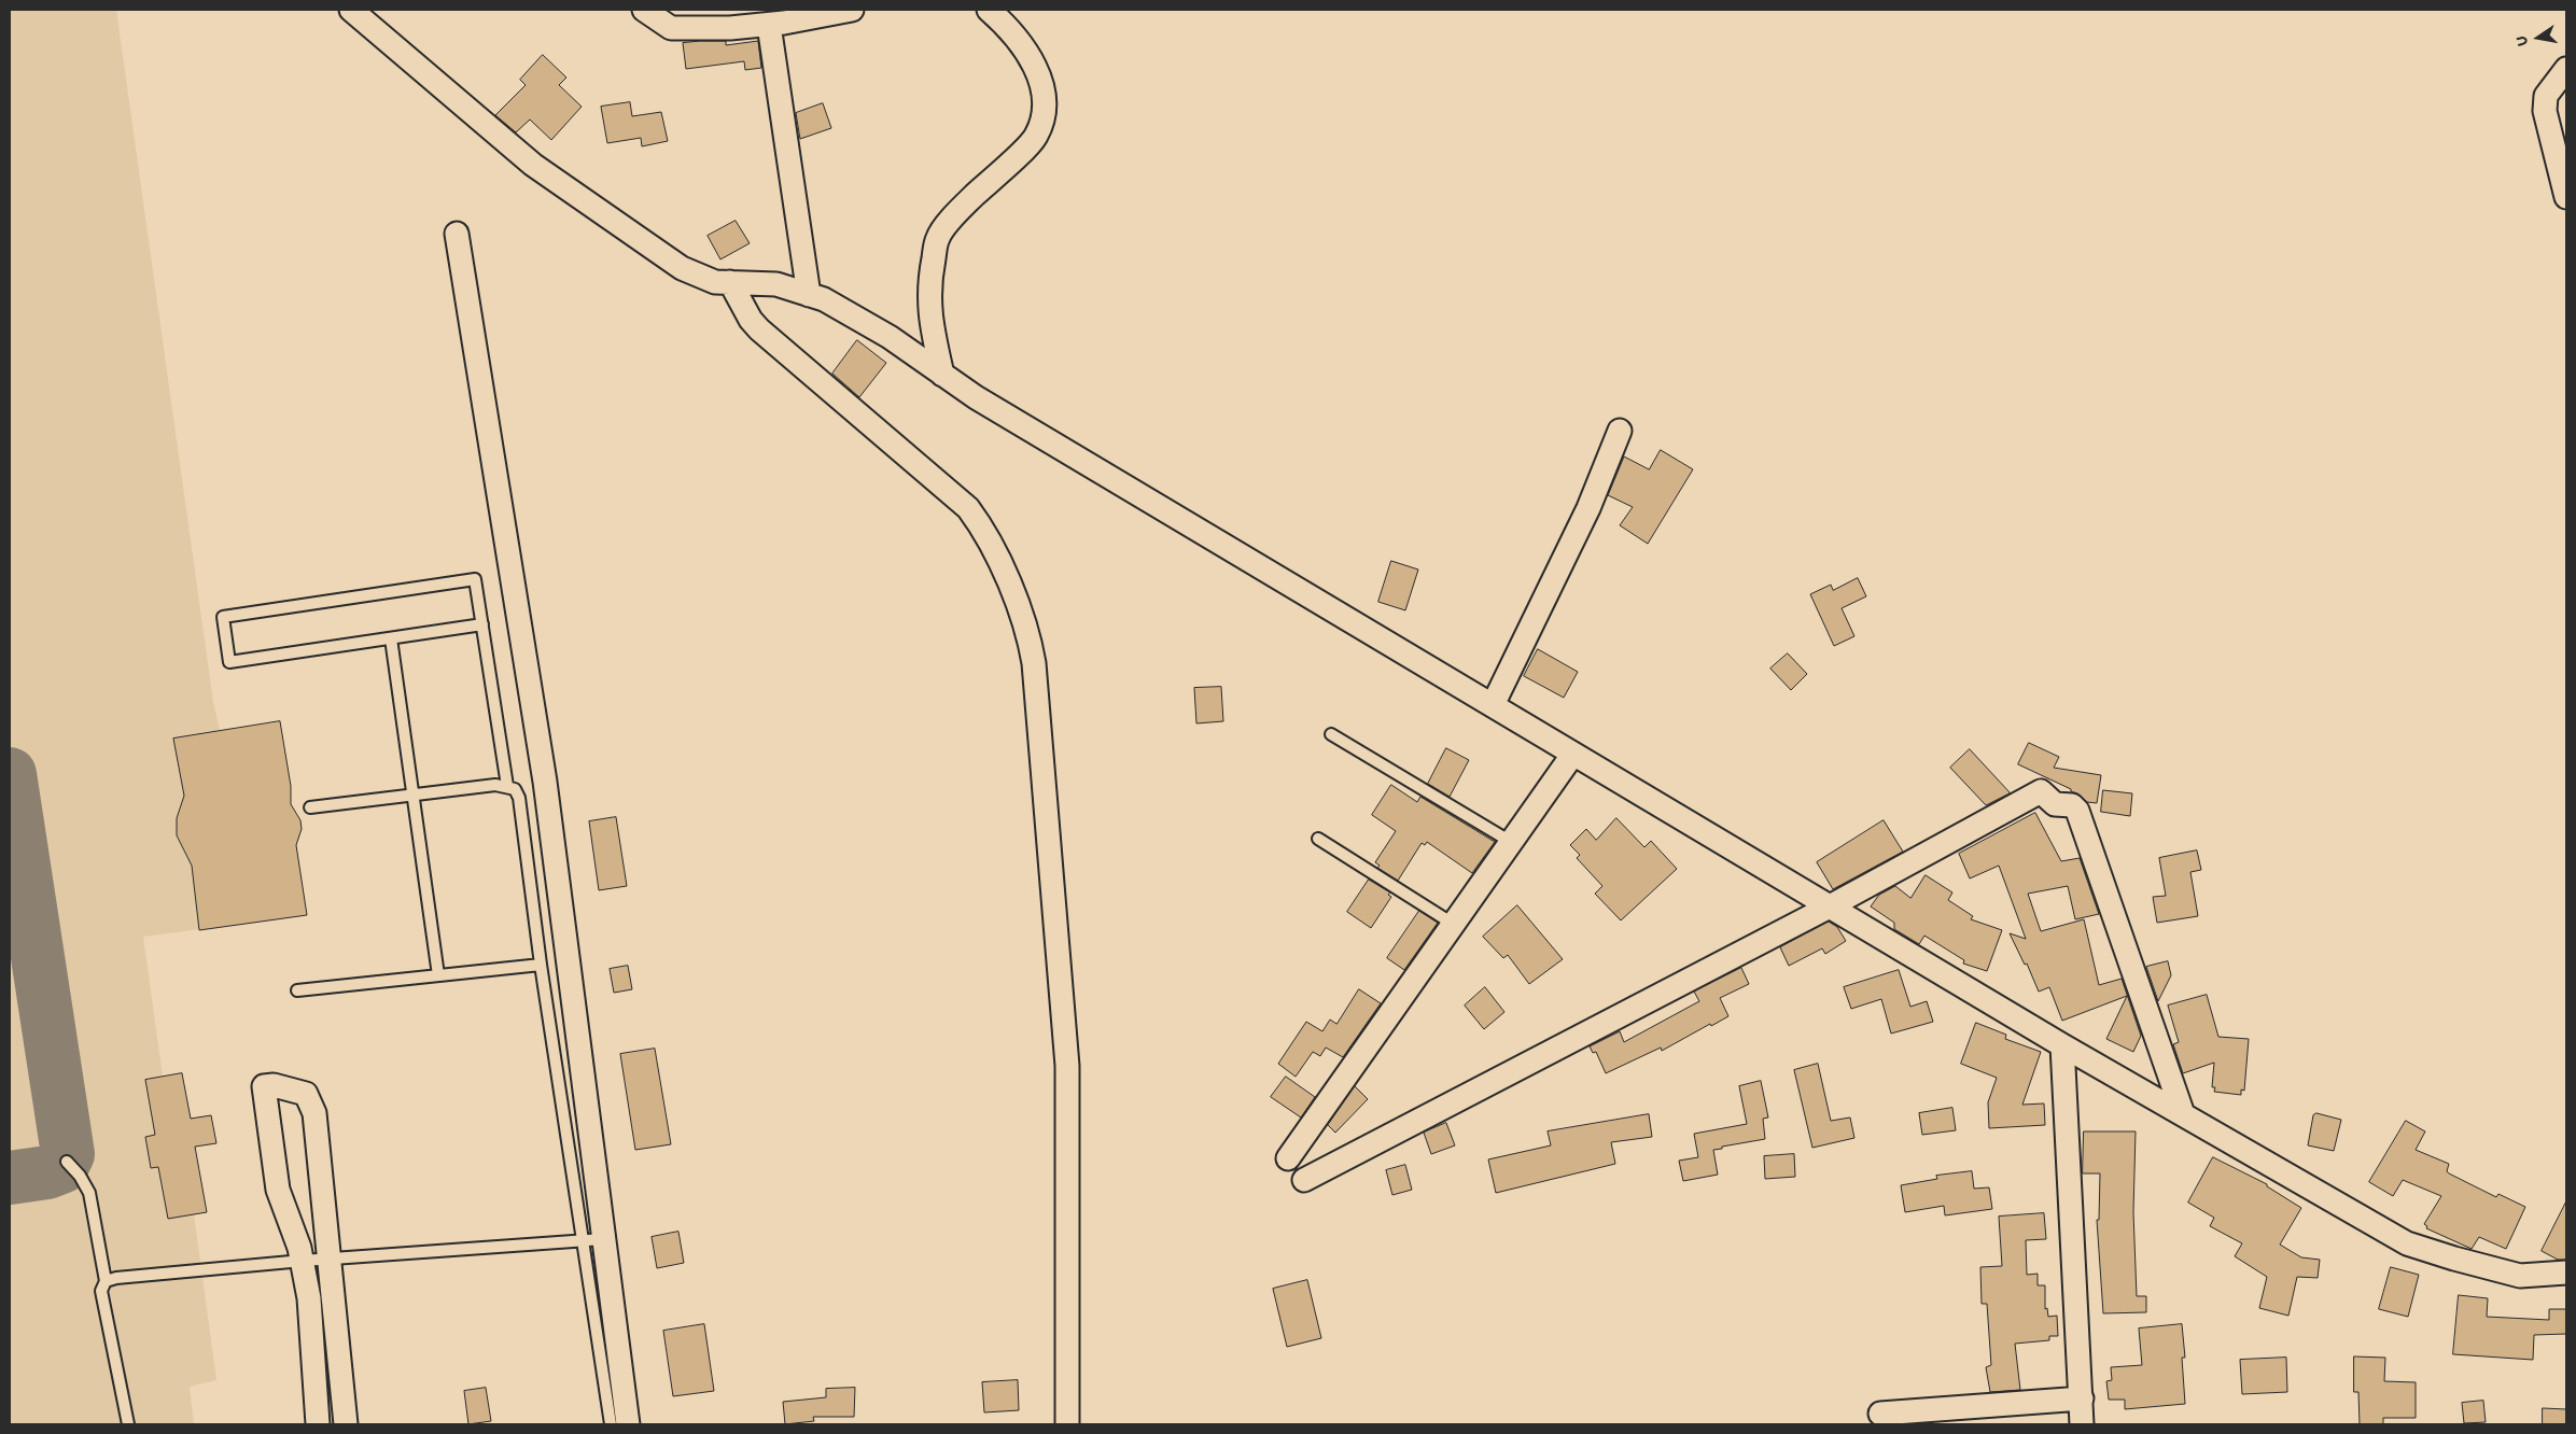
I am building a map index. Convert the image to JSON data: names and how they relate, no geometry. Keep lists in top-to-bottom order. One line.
{"north":"left"}
